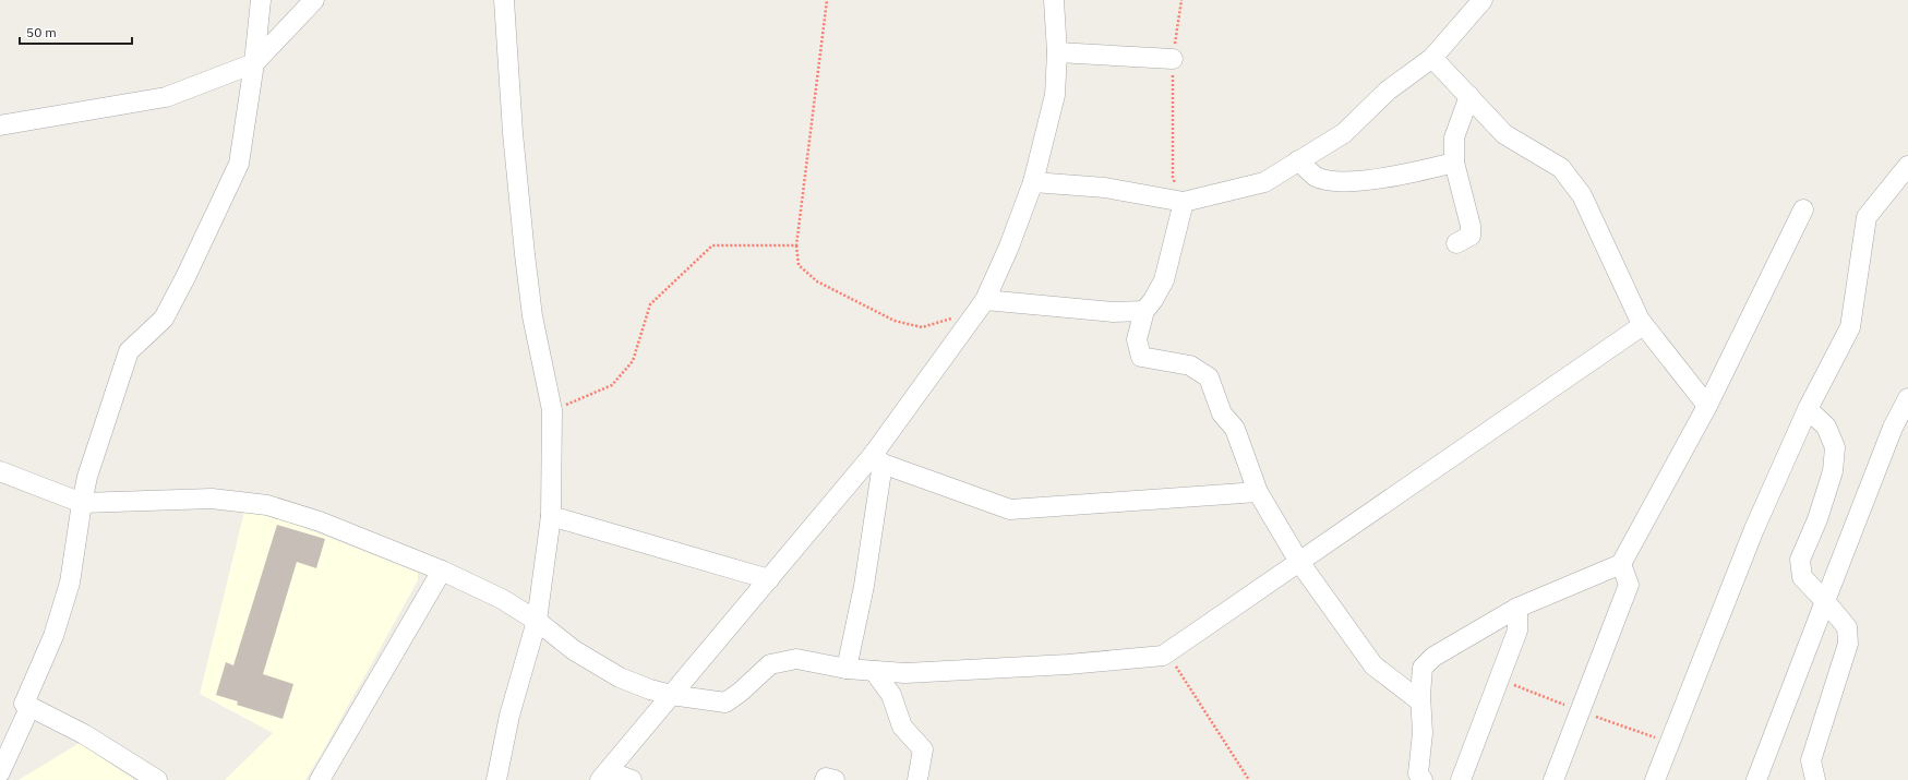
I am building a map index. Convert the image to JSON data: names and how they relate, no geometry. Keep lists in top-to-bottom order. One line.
{"scale_bar":"50 m"}
